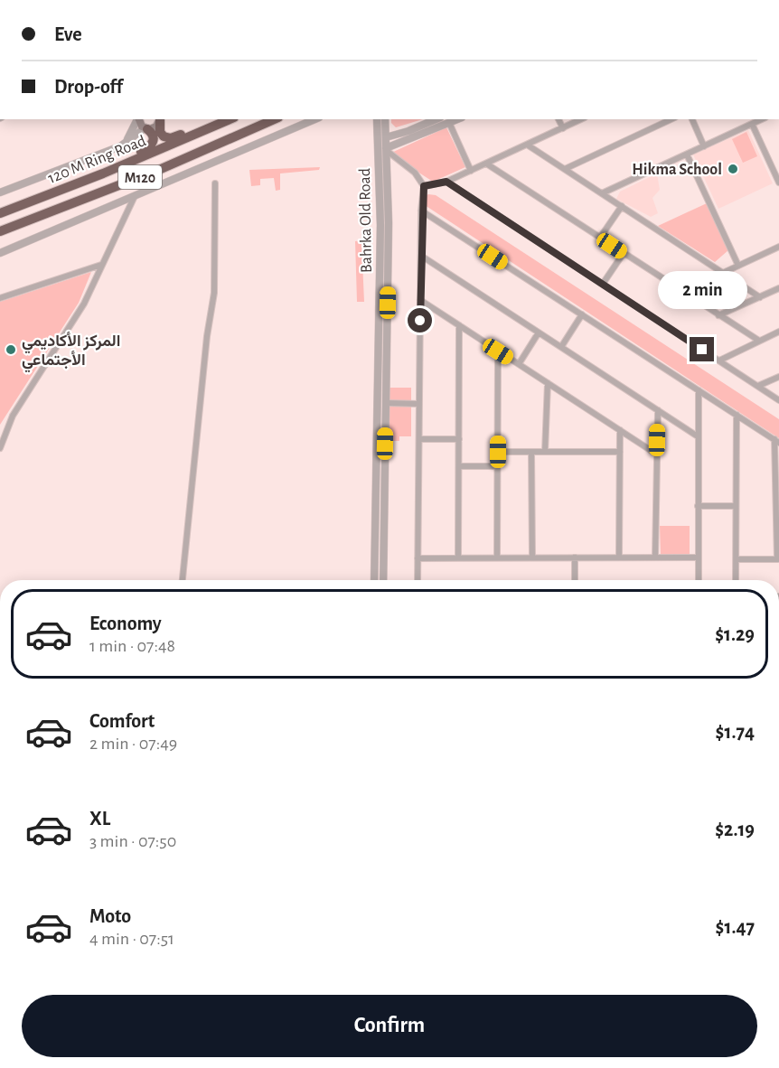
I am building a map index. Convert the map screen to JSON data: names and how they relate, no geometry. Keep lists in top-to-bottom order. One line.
{"streets":{"highway":["120 M Ring Road","M120"],"street":["Bahrka Old Road"]},"places":["Hikma School","المركز الأكاديمي الأجتماعي"],"page":{"banner":["Eve","Drop-off"],"bubble":"2 min","list":[{"name":"Economy","note":"1 min · 07:48","value":"$1.29"},{"name":"Comfort","note":"2 min · 07:49","value":"$1.74"},{"name":"XL","note":"3 min · 07:50","value":"$2.19"},{"name":"Moto","note":"4 min · 07:51","value":"$1.47"}],"buttons":"Confirm"}}
